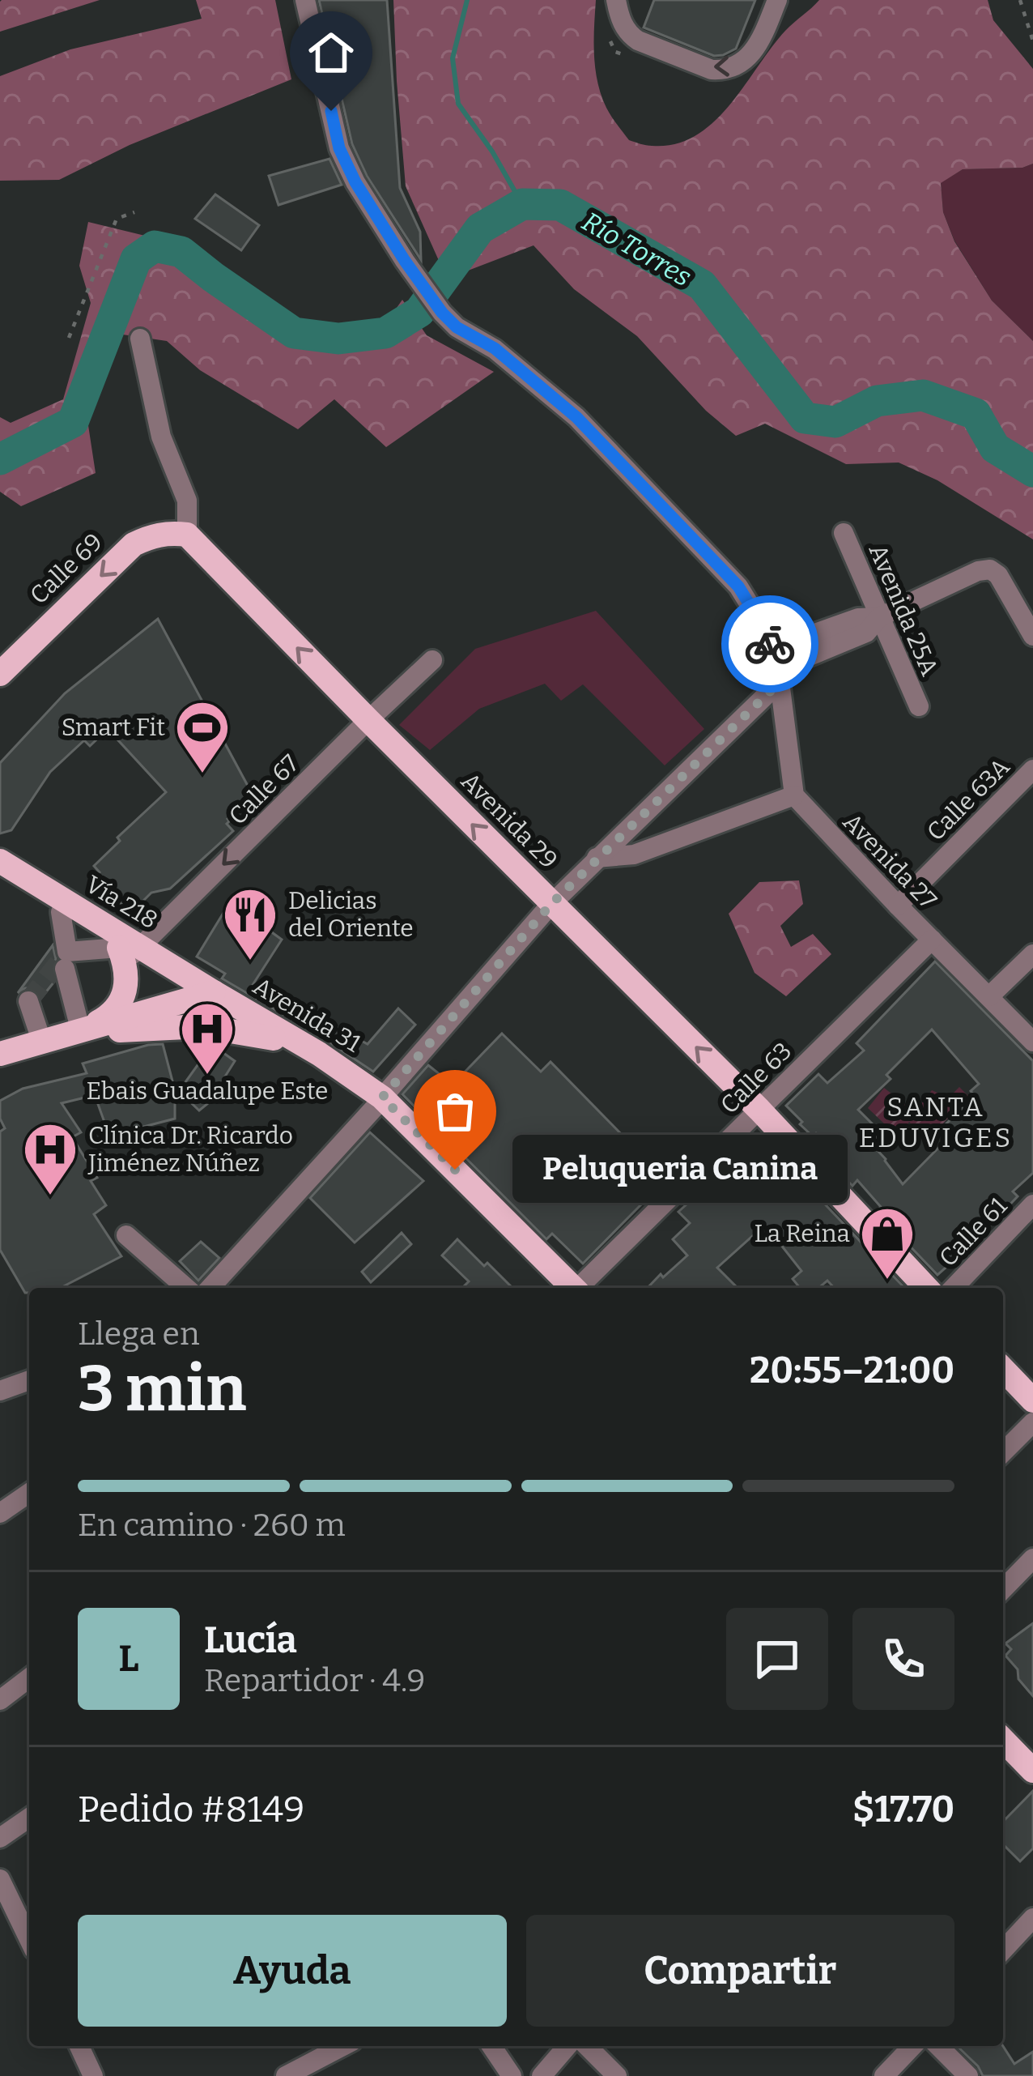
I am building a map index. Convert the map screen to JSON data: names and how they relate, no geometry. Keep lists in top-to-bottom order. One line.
{"streets":{"main road":["Calle 69","Avenida 29","Vía 218","Avenida 31"],"street":["Avenida 25A","Calle 67","Calle 63A","Avenida 27","Calle 63","Calle 61"]},"crossings":[["Calle 69","Avenida 29"],["Calle 67","Avenida 29"],["Calle 67","Vía 218"],["Calle 63A","Avenida 27"],["Avenida 29","Calle 63"],["Avenida 27","Calle 63"],["Vía 218","Avenida 31"]],"one_way":["Calle 69","Calle 67","Avenida 29"],"districts":["SANTA EDUVIGES"],"water":["Río Torres"],"places":{"sports":["Smart Fit"],"restaurant":["Delicias del Oriente"],"hospital":["Ebais Guadalupe Este","Clínica Dr. Ricardo Jiménez Núñez"],"other":["Peluqueria Canina"],"shop":["La Reina"]},"page":{"bubble":"Peluqueria Canina","heading":["3 min","Llega en","20:55–21:00"],"panel":["Lucía","Repartidor · 4.9","Pedido #8149","$17.70"],"bar":"En camino · 260 m","round":"L","buttons":["Ayuda","Compartir"]}}
